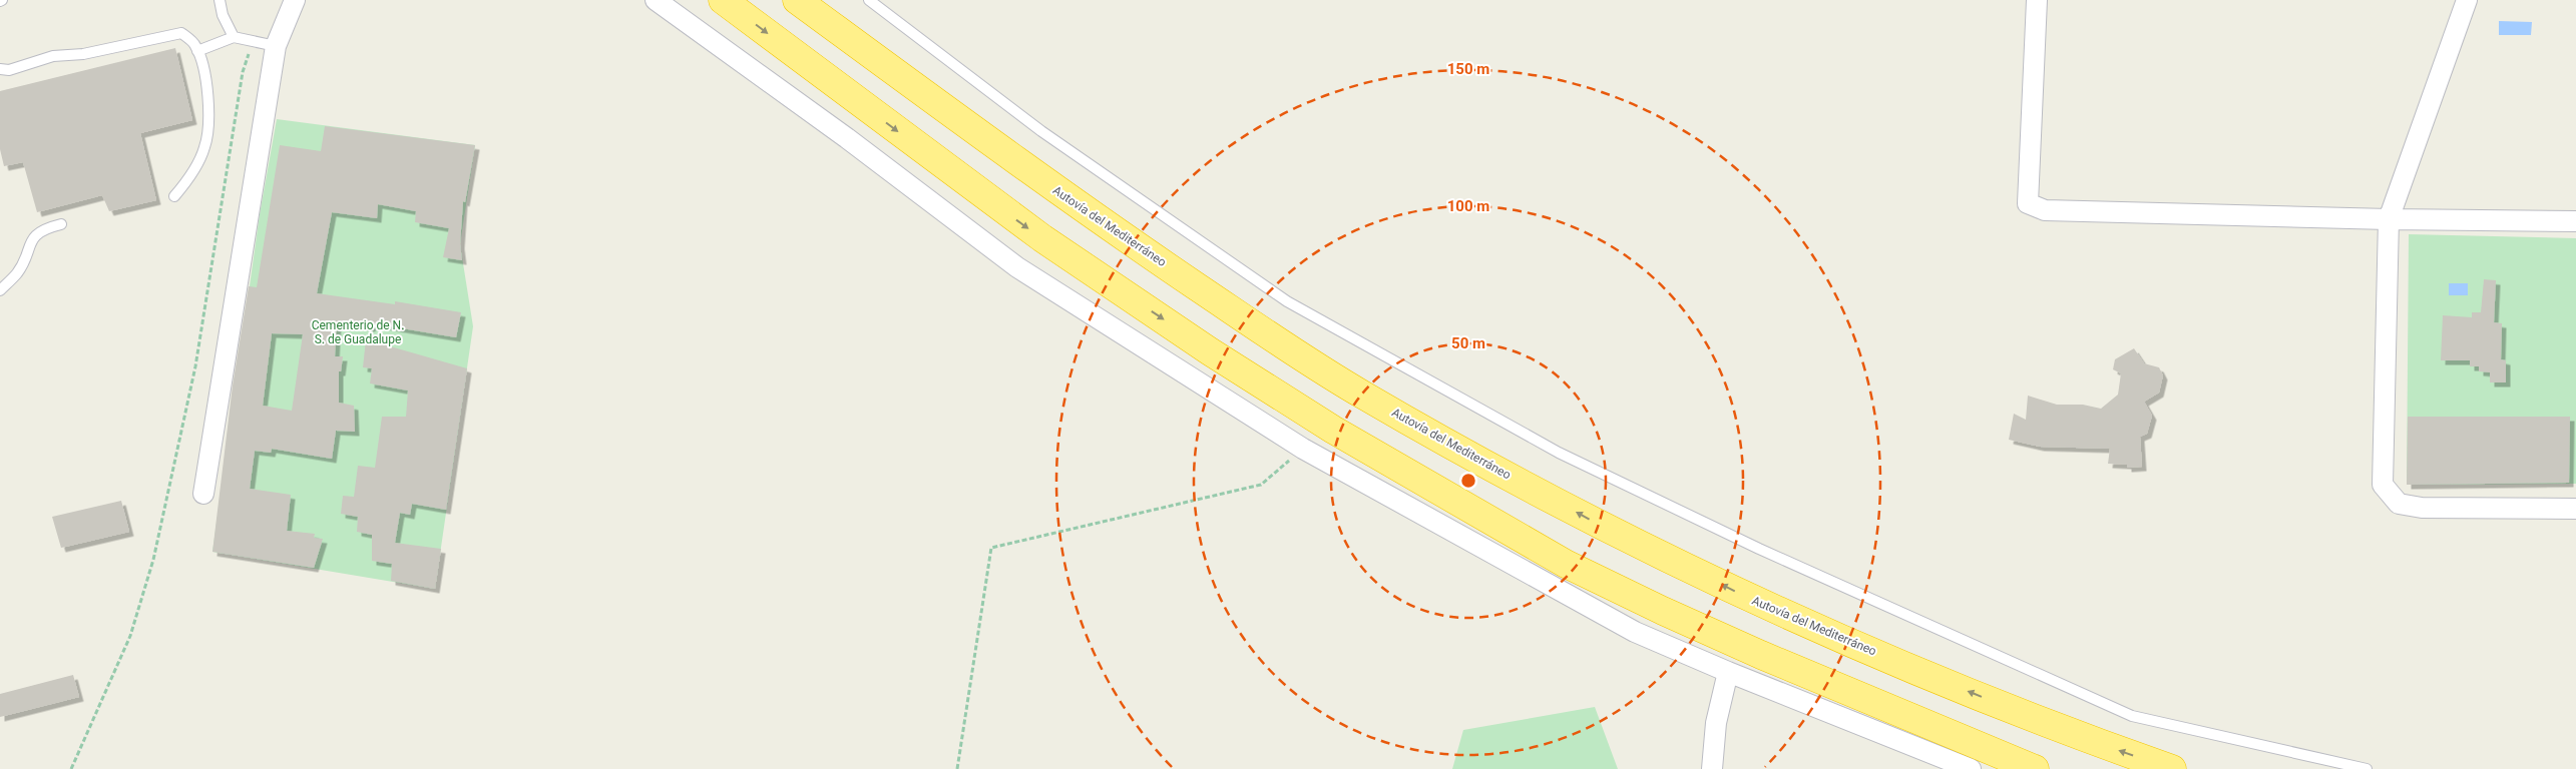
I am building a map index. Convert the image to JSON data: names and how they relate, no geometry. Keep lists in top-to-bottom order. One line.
{"streets":{"highway":["Autovía del Mediterráneo"]},"parks":["Cementerio de N. S. de Guadalupe"],"rings":["150 m","100 m","50 m"]}
